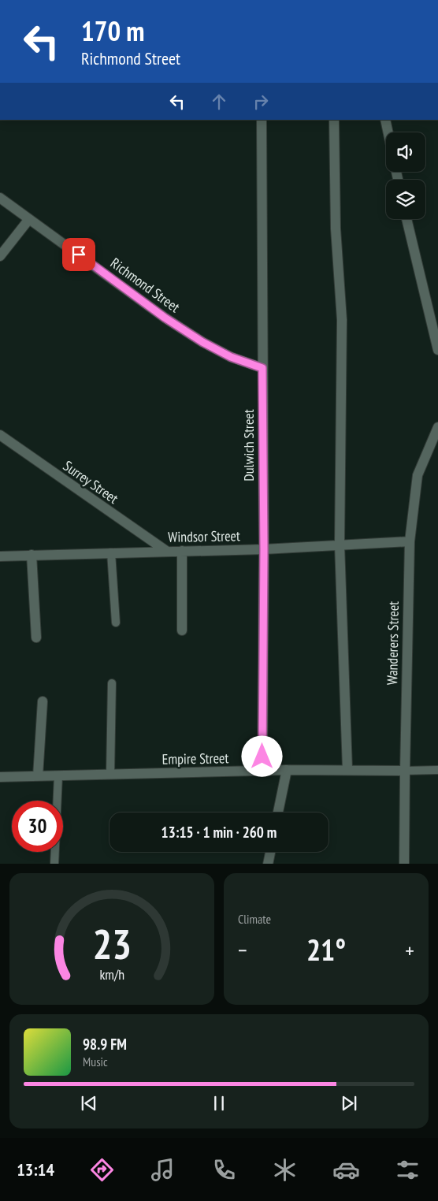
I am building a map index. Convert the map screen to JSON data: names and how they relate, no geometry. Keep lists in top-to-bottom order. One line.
{"streets":{"street":["Richmond Street","Dulwich Street","Surrey Street","Windsor Street","Wanderers Street","Empire Street"]},"crossings":[["Richmond Street","Dulwich Street"],["Dulwich Street","Windsor Street"],["Dulwich Street","Empire Street"],["Surrey Street","Windsor Street"],["Windsor Street","Wanderers Street"],["Wanderers Street","Empire Street"]],"page":{"turn":["170 m","Richmond Street"],"limit":"30","trip":"13:15 · 1 min · 260 m","tile":"Climate","heat":["−","21°","+"],"song":["98.9 FM","Music"],"tabs":"13:14","gauge":["23","km/h"]}}
